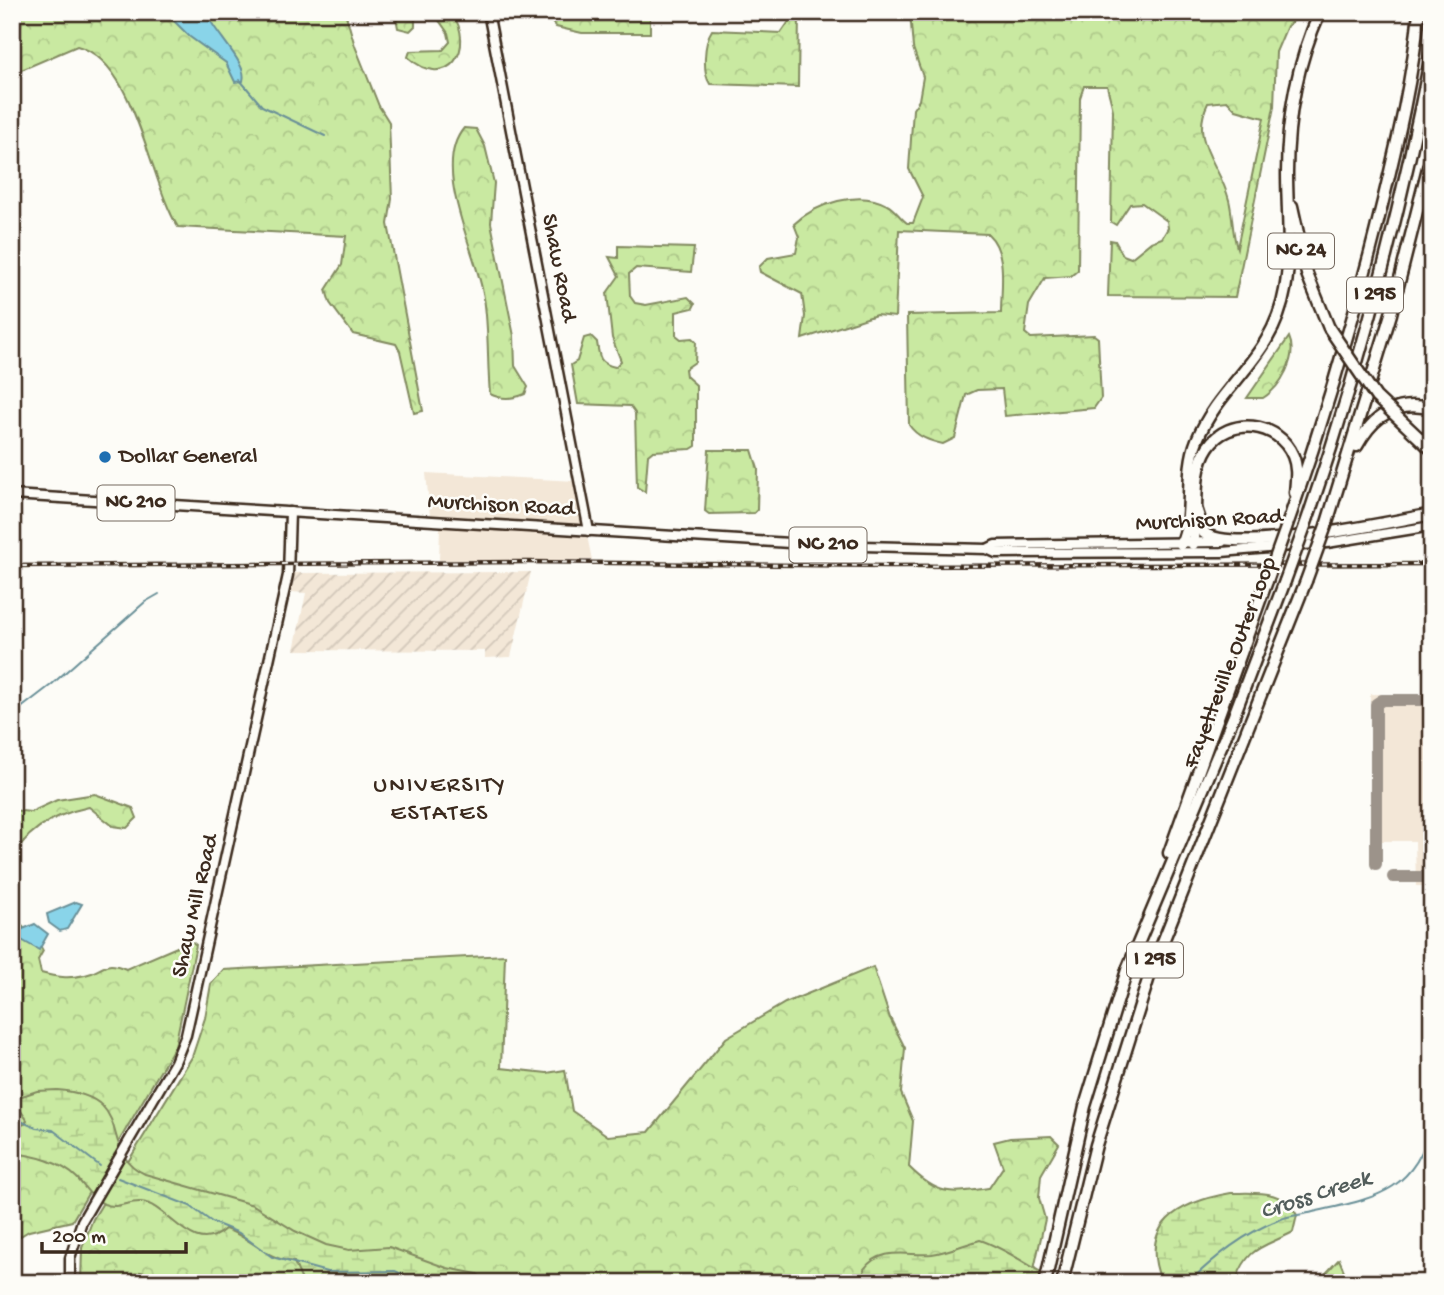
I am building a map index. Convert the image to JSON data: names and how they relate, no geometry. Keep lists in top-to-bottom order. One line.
{"streets":{"highway":["NC 24","I 295","NC 210","Murchison Road","Fayetteville Outer Loop"],"main road":["Shaw Road","Shaw Mill Road"]},"crossings":[["Shaw Road","Murchison Road"],["Murchison Road","Shaw Mill Road"]],"districts":["UNIVERSITY ESTATES"],"water":["Cross Creek"],"places":["Dollar General"],"scale_bar":"200 m"}
